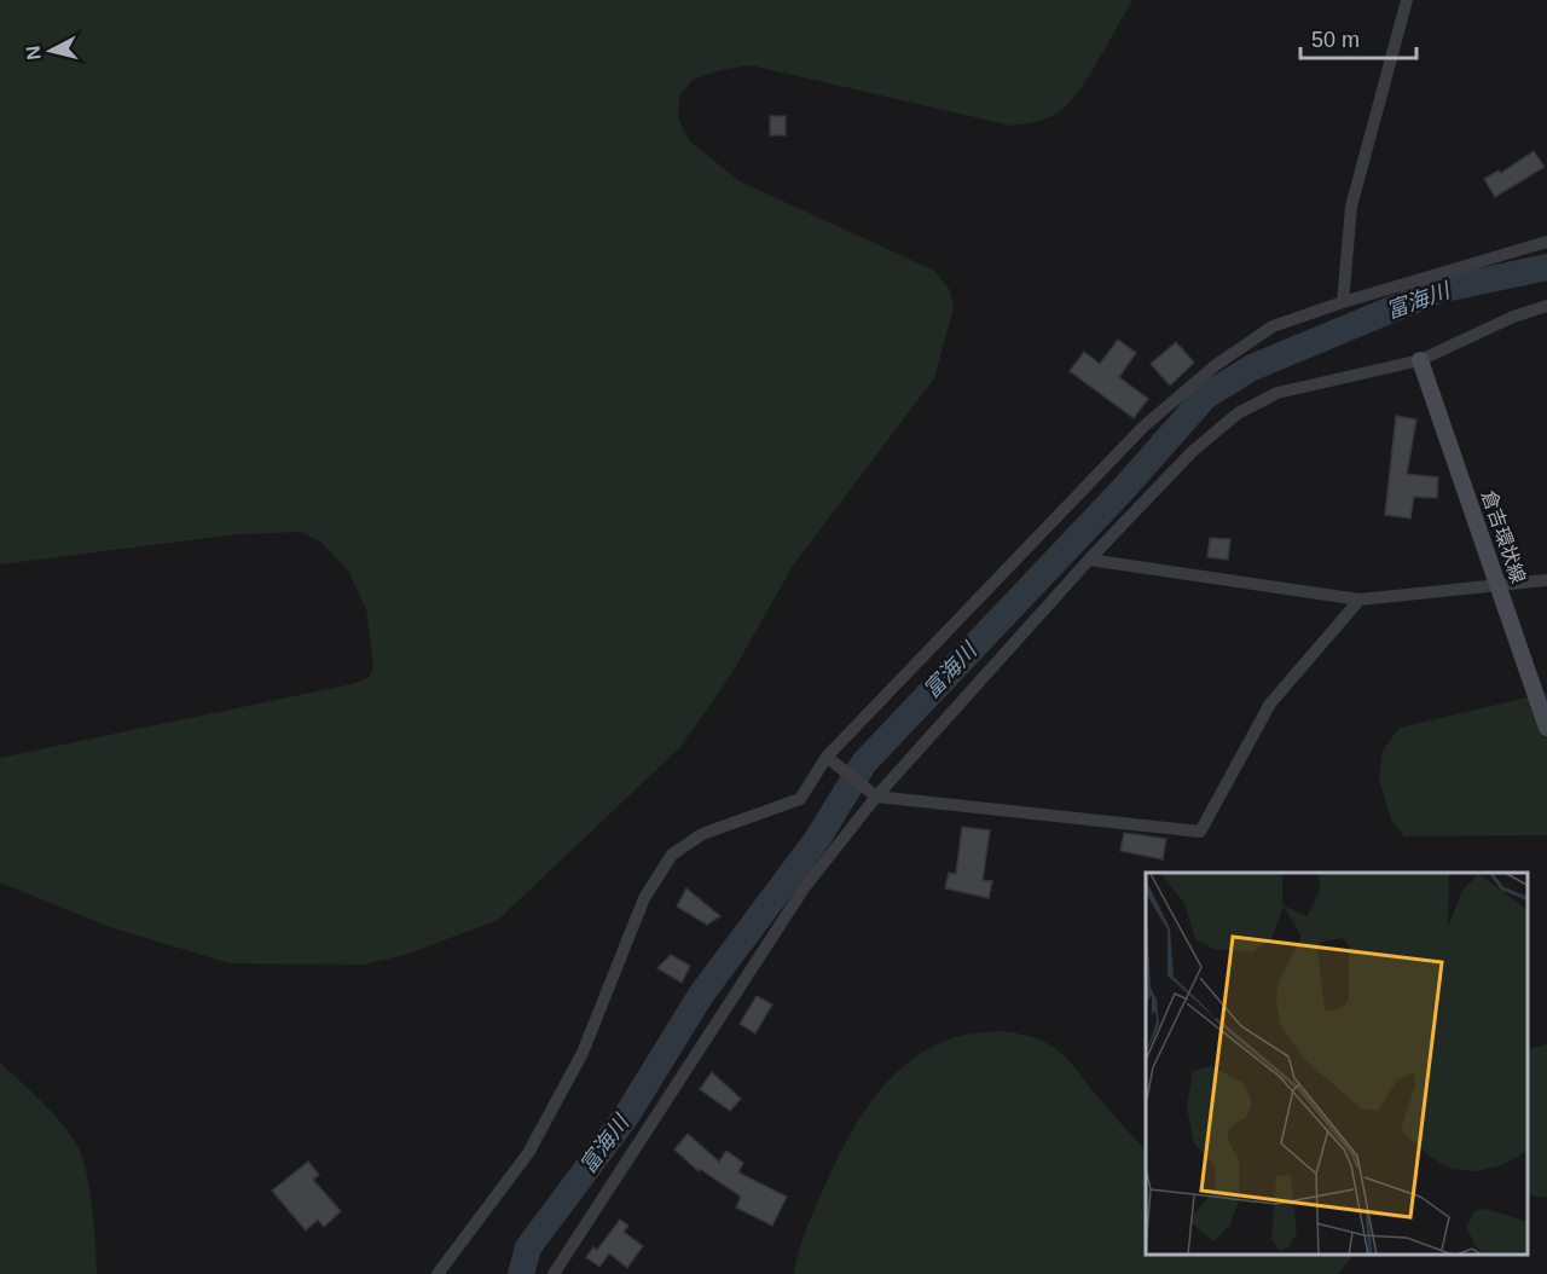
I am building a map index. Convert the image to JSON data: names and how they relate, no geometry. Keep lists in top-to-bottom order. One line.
{"streets":{"main road":["倉吉環状線"]},"water":["富海川"],"scale_bar":"50 m","north":"left"}
